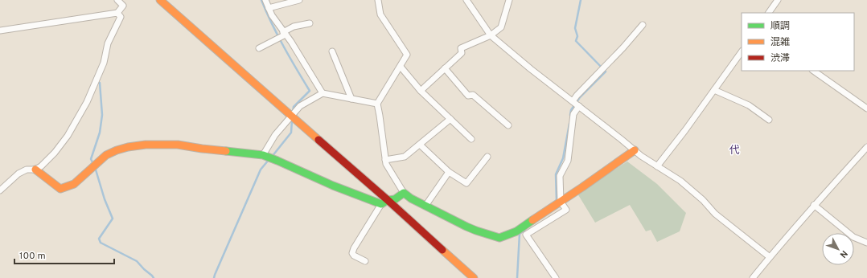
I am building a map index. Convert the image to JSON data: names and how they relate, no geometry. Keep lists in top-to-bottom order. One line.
{"districts":["代"],"legend":["順調","混雑","渋滞"],"scale_bar":"100 m","north":"bottom right"}
